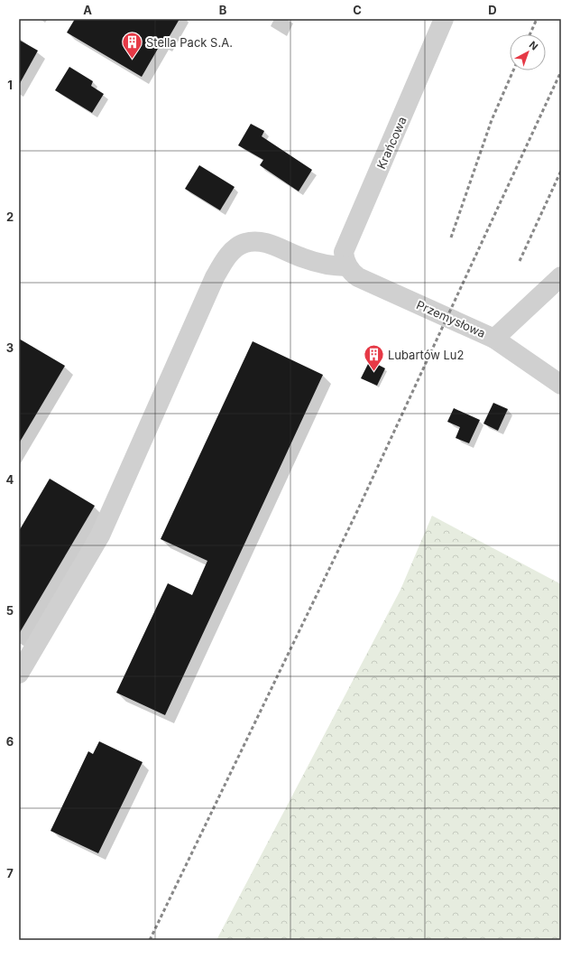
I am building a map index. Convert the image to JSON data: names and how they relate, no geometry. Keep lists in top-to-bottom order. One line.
{"streets":{"street":["Krańcowa","Przemysłowa"]},"crossings":[["Krańcowa","Przemysłowa"]],"places":{"building":["Stella Pack S.A.","Lubartów Lu2"]},"north":"top right","grid":{"columns":["A","B","C","D"],"rows":["1","2","3","4","5","6","7"]}}
